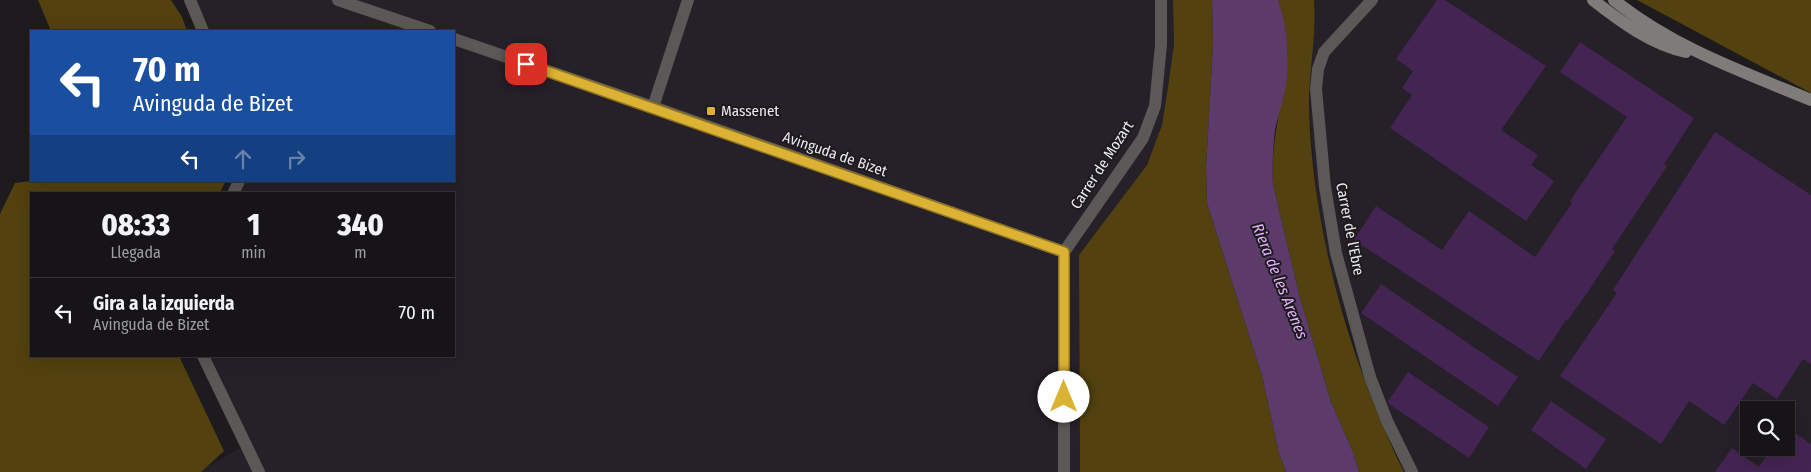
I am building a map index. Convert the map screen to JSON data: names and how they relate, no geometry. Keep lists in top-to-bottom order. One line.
{"streets":{"street":["Avinguda de Bizet","Carrer de Mozart","Carrer de l'Ebre"]},"crossings":[["Avinguda de Bizet","Carrer de Mozart"]],"water":["Riera de les Arenes"],"places":{"transit":["Massenet"]},"page":{"turn":["70 m","Avinguda de Bizet"],"eta":["08:33","Llegada","1","min","340","m"],"list":[{"name":"Gira a la izquierda","note":"Avinguda de Bizet","value":"70 m"}]}}
